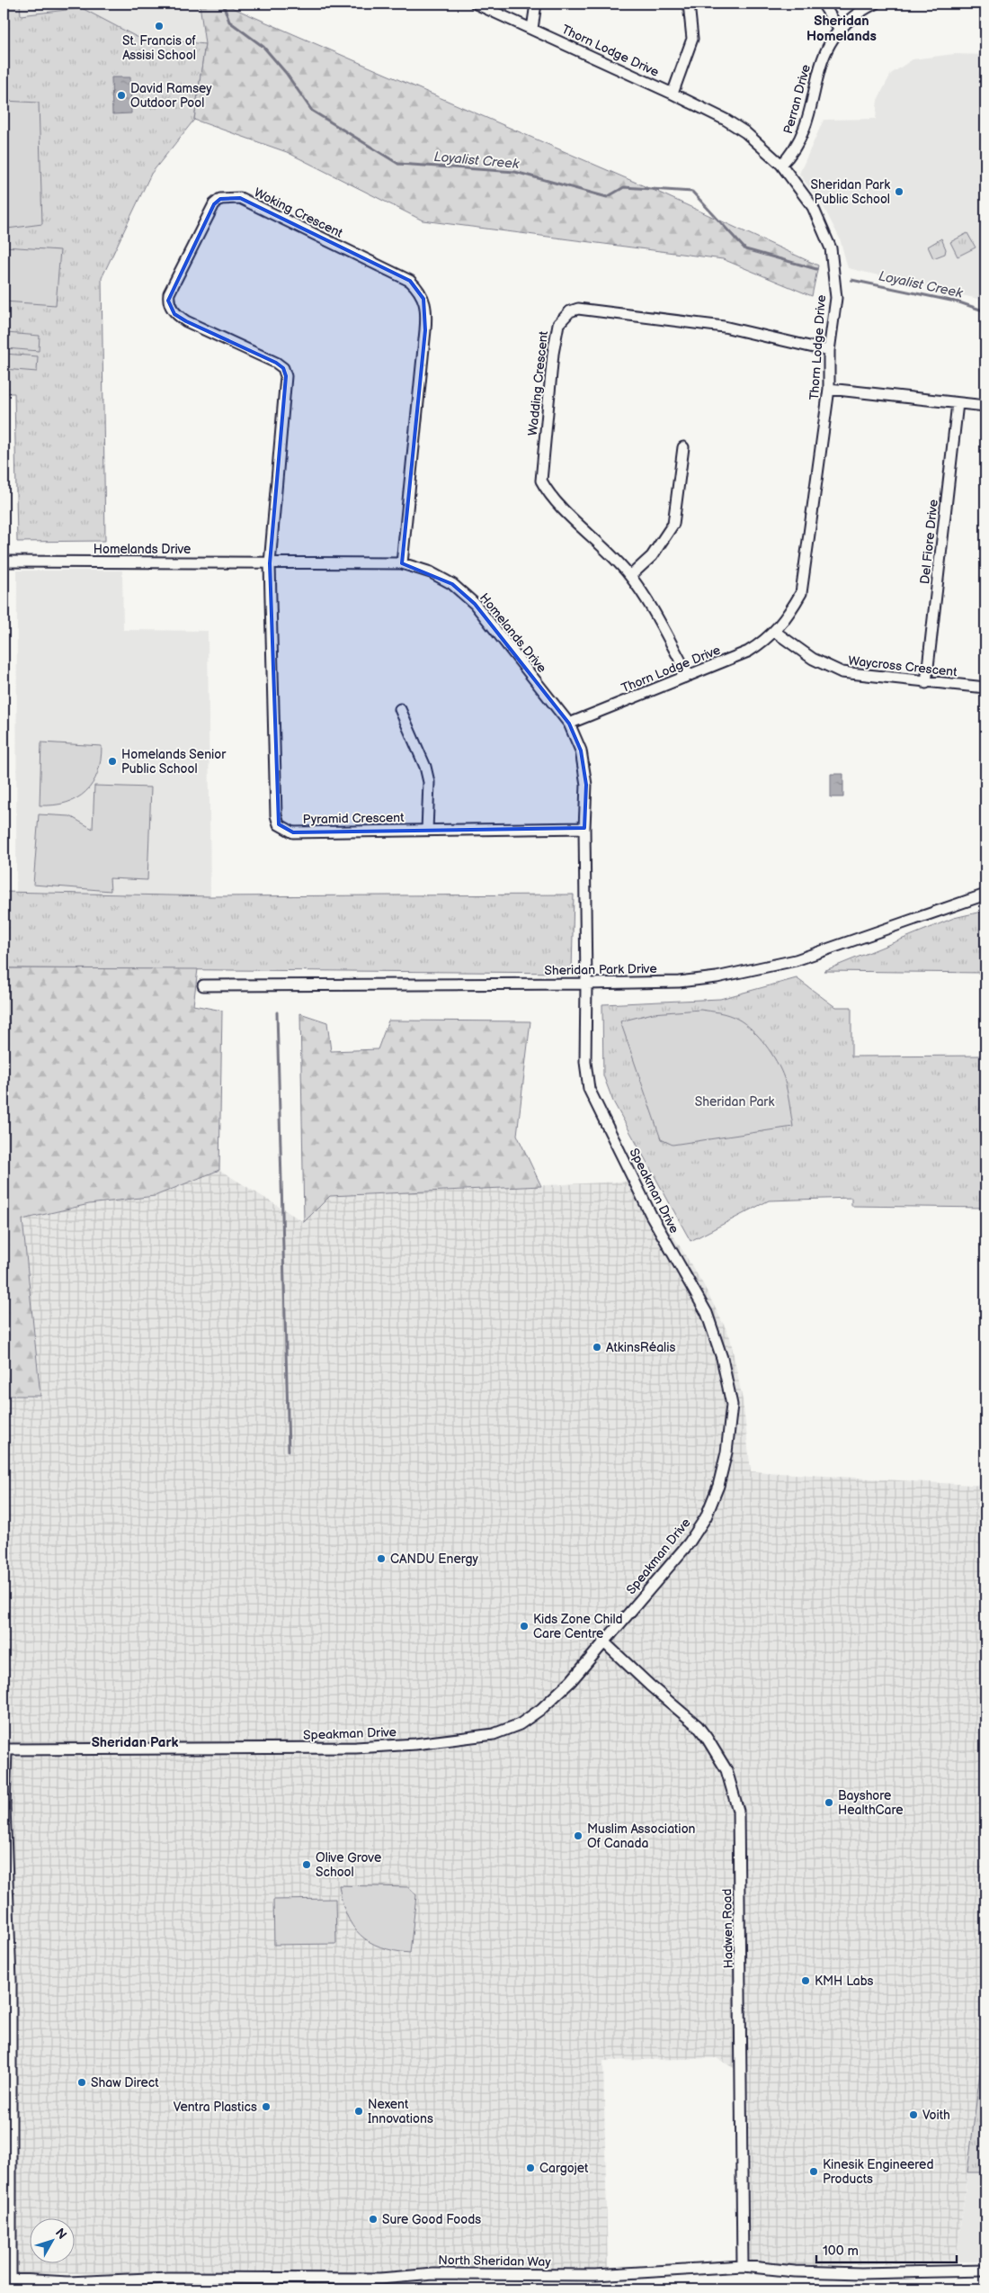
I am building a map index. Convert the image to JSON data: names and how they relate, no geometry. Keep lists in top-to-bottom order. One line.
{"streets":{"street":["Thorn Lodge Drive","Perran Drive","Woking Crescent","Wadding Crescent","Del Fiore Drive","Homelands Drive","Waycross Crescent","Pyramid Crescent","Sheridan Park Drive","Speakman Drive","Hadwen Road","North Sheridan Way"]},"crossings":[["Thorn Lodge Drive","Perran Drive"],["Thorn Lodge Drive","Wadding Crescent"],["Thorn Lodge Drive","Homelands Drive"],["Thorn Lodge Drive","Waycross Crescent"],["Woking Crescent","Homelands Drive"],["Woking Crescent","Pyramid Crescent"],["Del Fiore Drive","Waycross Crescent"],["Homelands Drive","Pyramid Crescent"],["Homelands Drive","Sheridan Park Drive"],["Homelands Drive","Speakman Drive"],["Sheridan Park Drive","Speakman Drive"],["Speakman Drive","Hadwen Road"],["Hadwen Road","North Sheridan Way"]],"districts":["Sheridan Homelands","Sheridan Park"],"water":["Loyalist Creek"],"parks":["Sheridan Park"],"places":["St. Francis of Assisi School","David Ramsey Outdoor Pool","Sheridan Park Public School","Homelands Senior Public School","AtkinsRéalis","CANDU Energy","Kids Zone Child Care Centre","Bayshore HealthCare","Muslim Association Of Canada","Olive Grove School","KMH Labs","Shaw Direct","Ventra Plastics","Nexent Innovations","Voith","Cargojet","Kinesik Engineered Products","Sure Good Foods"],"scale_bar":"100 m","north":"top right"}
